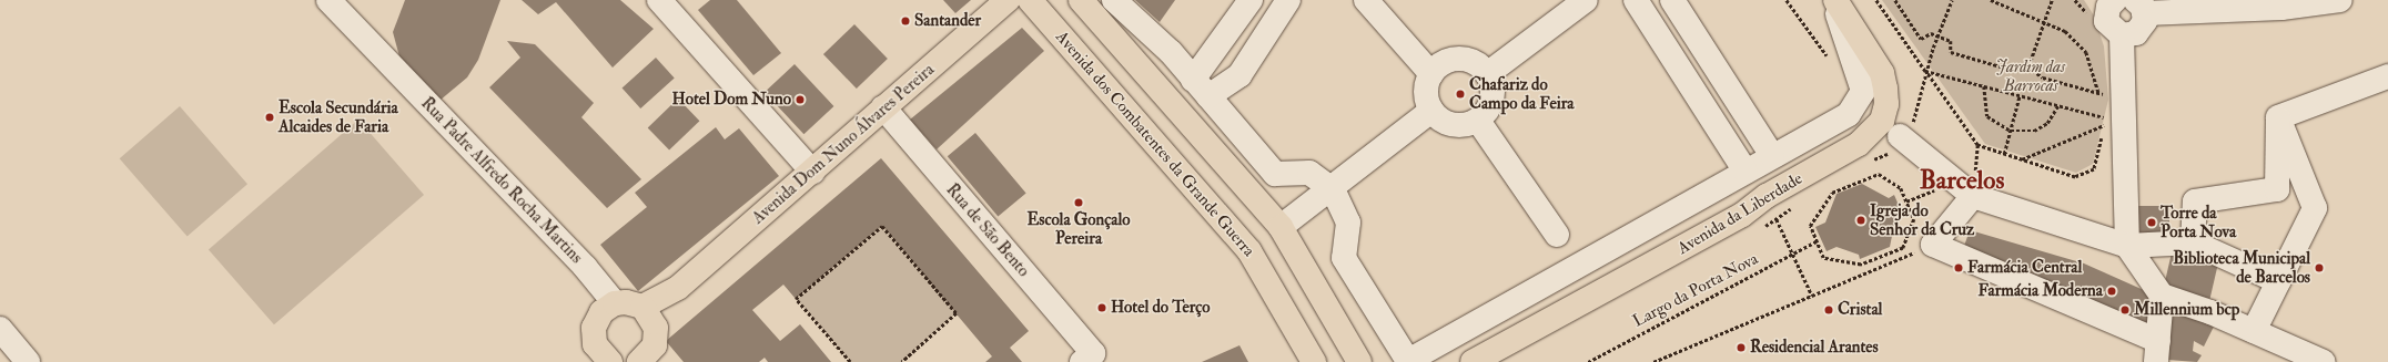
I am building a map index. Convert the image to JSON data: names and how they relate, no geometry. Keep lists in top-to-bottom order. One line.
{"streets":{"main road":["Avenida Dom Nuno Álvares Pereira","Avenida dos Combatentes da Grande Guerra","Avenida da Liberdade"],"street":["Rua Padre Alfredo Rocha Martins","Rua de São Bento"],"path":["Largo da Porta Nova"]},"crossings":[["Avenida Dom Nuno Álvares Pereira","Rua de São Bento"]],"districts":["Barcelos"],"parks":["Jardim das Barrocas"],"places":["Santander","Chafariz do Campo da Feira","Hotel Dom Nuno","Escola Secundária Alcaides de Faria","Escola Gonçalo Pereira","Igreja do Senhor da Cruz","Torre da Porta Nova","Farmácia Central","Biblioteca Municipal de Barcelos","Farmácia Moderna","Hotel do Terço","Cristal","Millennium bcp","Residencial Arantes"]}
